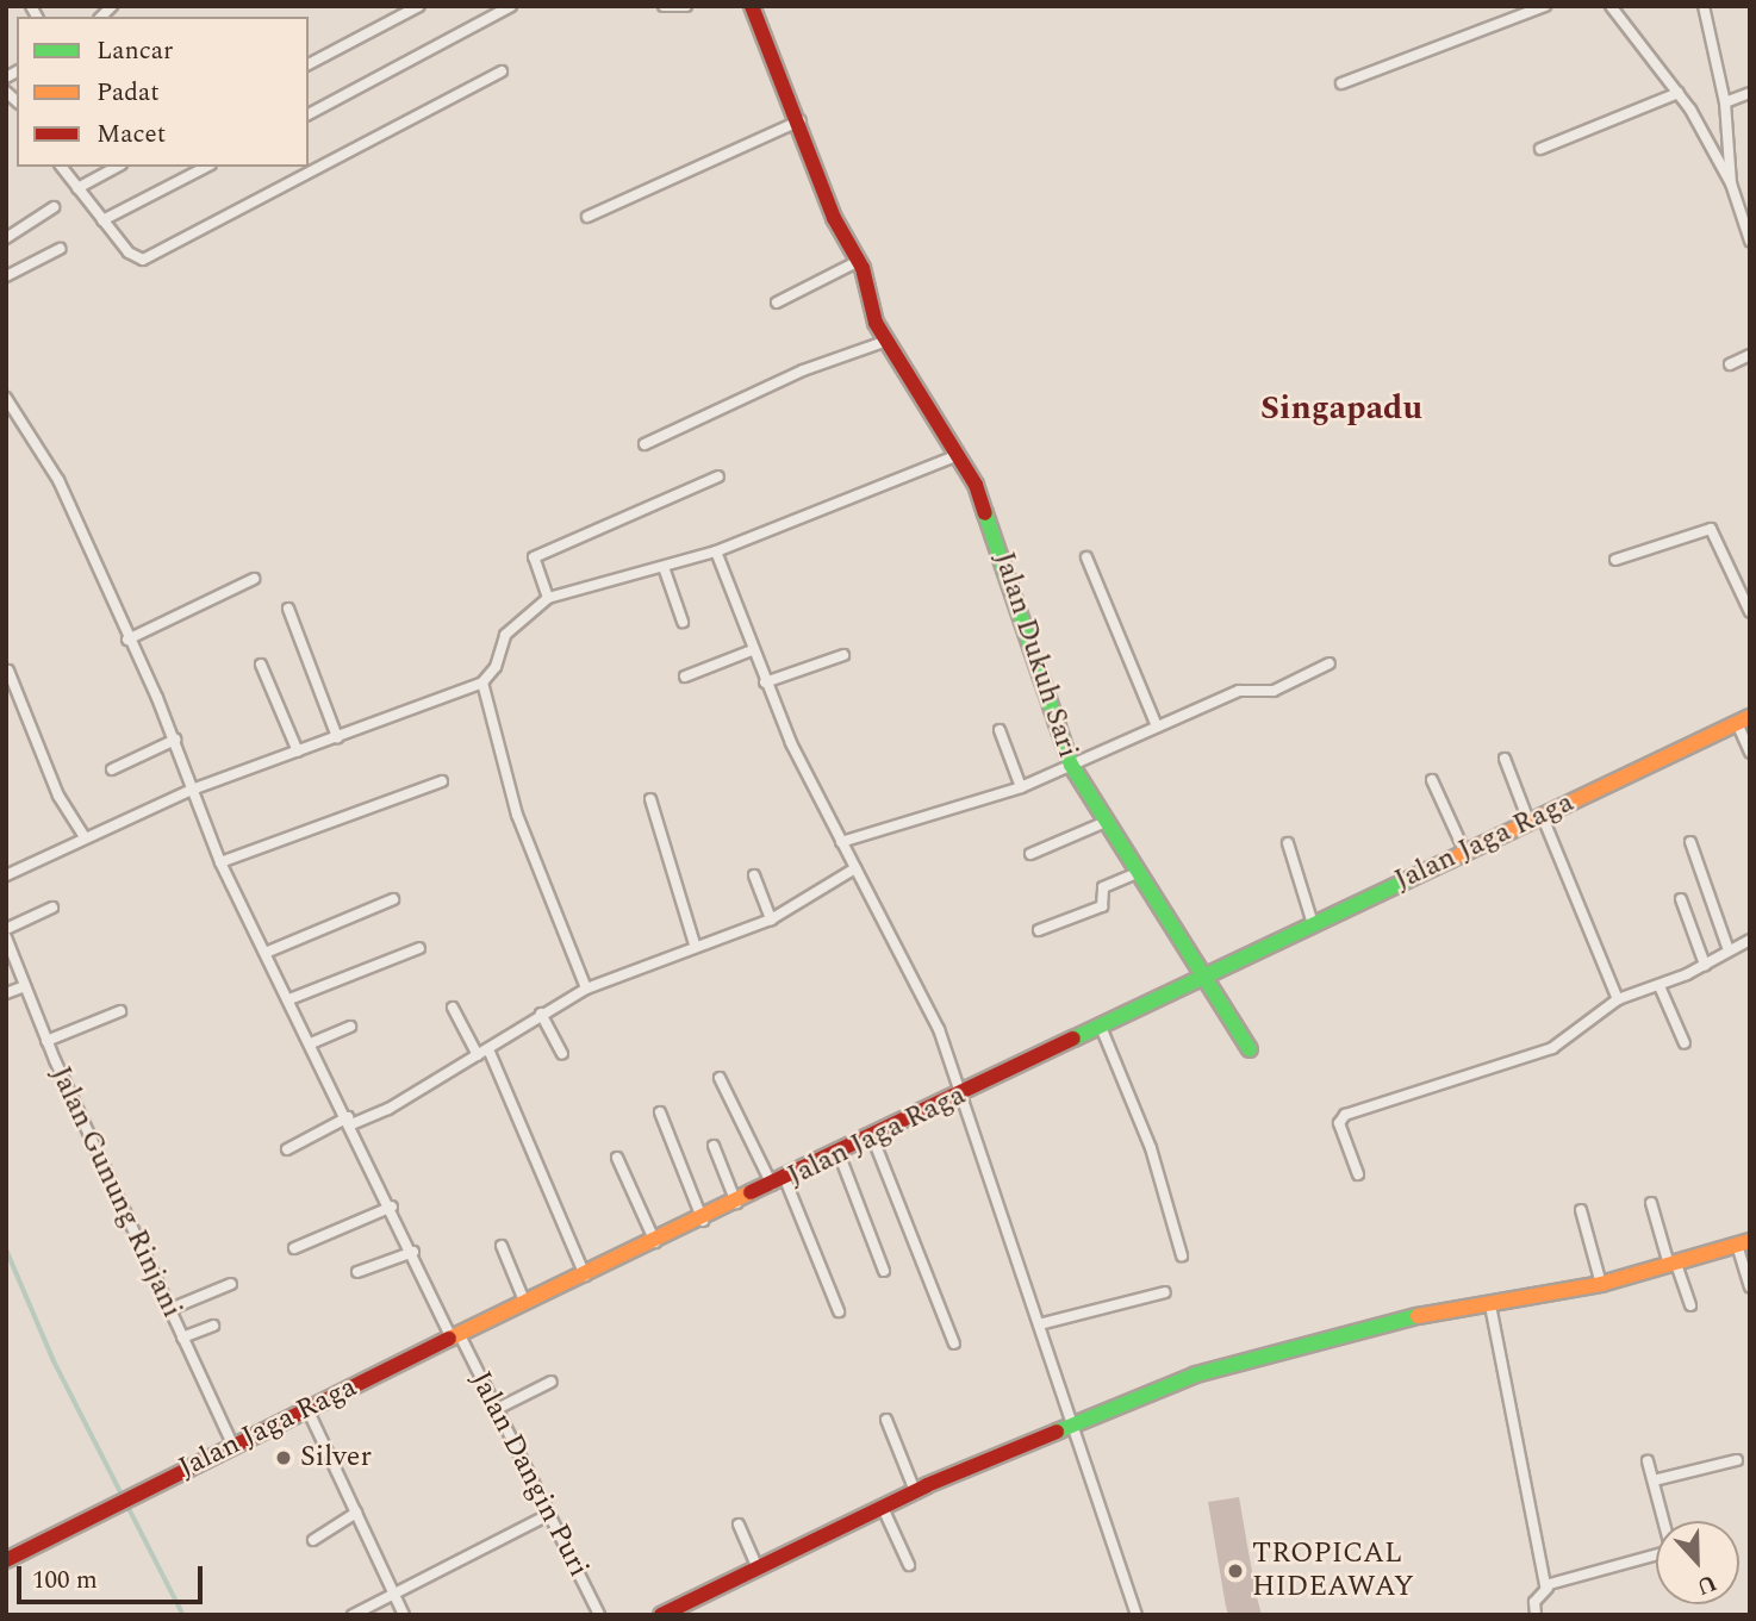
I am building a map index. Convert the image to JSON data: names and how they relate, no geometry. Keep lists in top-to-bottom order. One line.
{"streets":{"street":["Jalan Dukuh Sari","Jalan Jaga Raga","Jalan Gunung Rinjani","Jalan Dangin Puri"]},"crossings":[["Jalan Dukuh Sari","Jalan Jaga Raga"],["Jalan Jaga Raga","Jalan Gunung Rinjani"],["Jalan Jaga Raga","Jalan Dangin Puri"]],"districts":["Singapadu"],"places":["Silver","TROPICAL HIDEAWAY"],"legend":["Lancar","Padat","Macet"],"scale_bar":"100 m","north":"bottom"}
